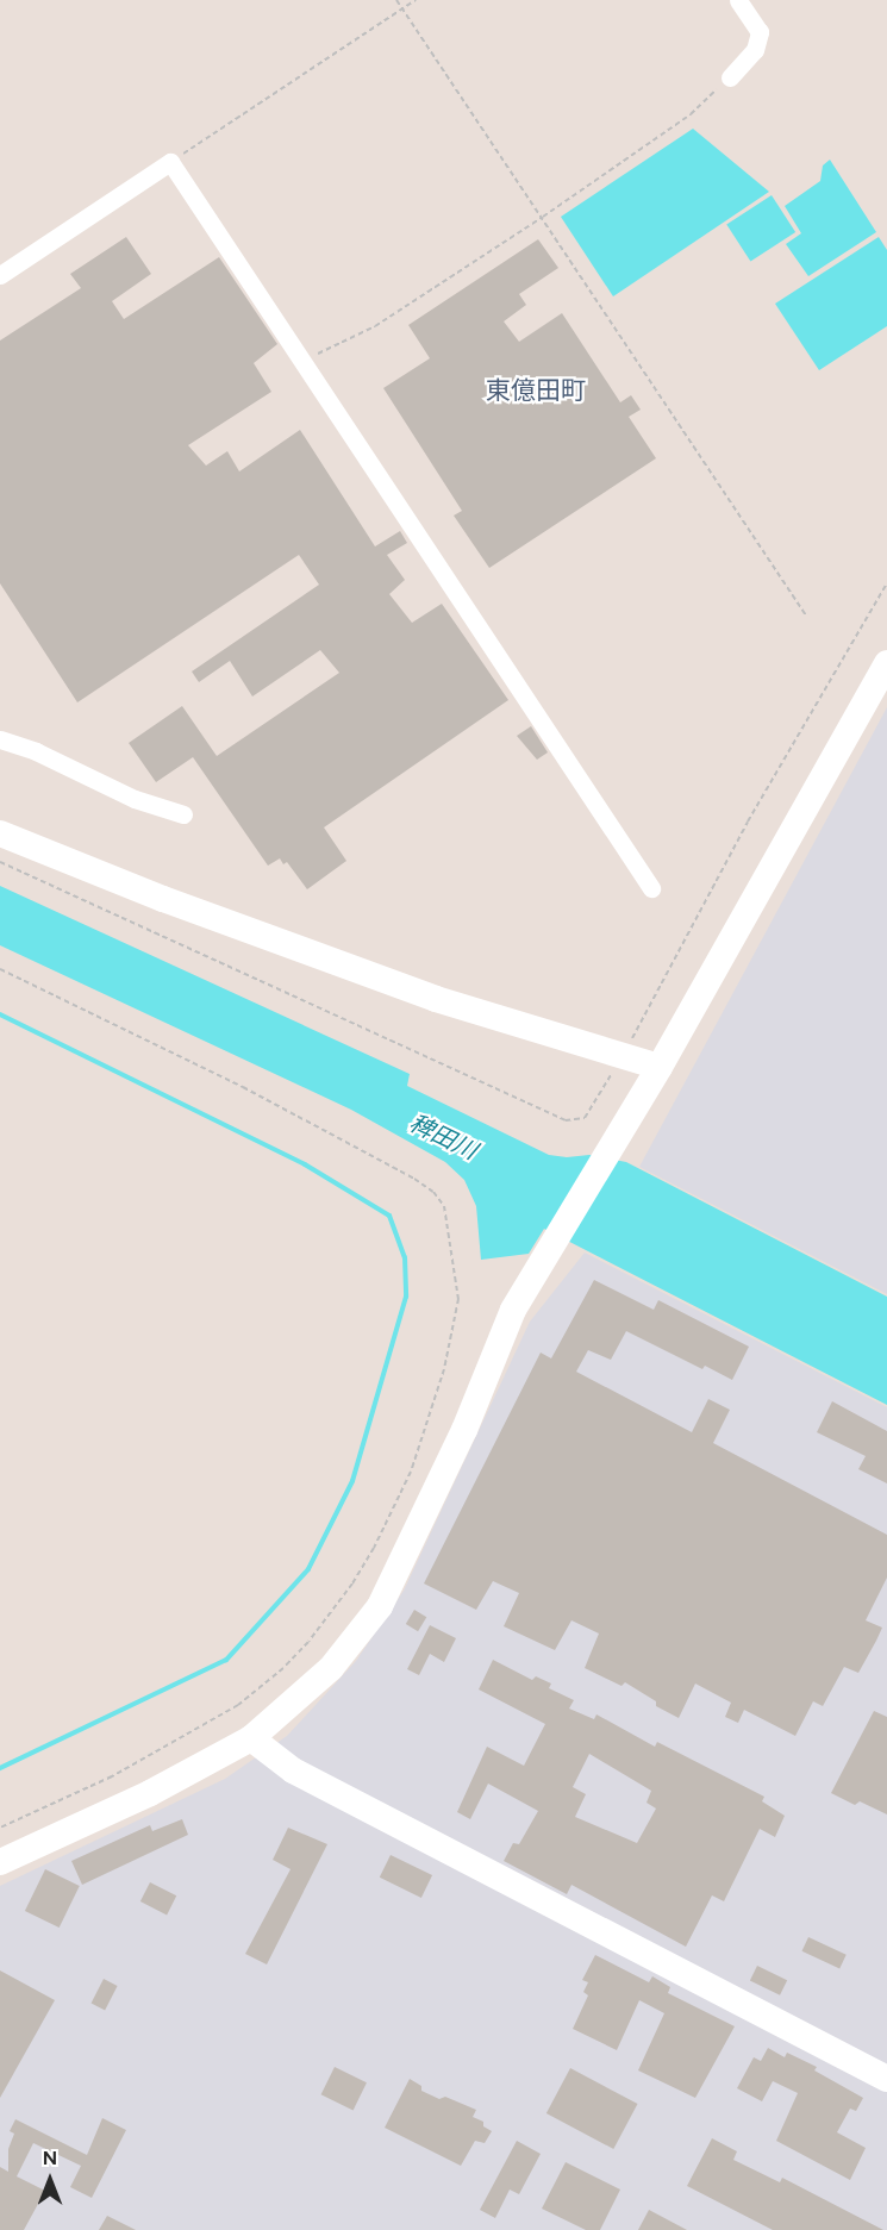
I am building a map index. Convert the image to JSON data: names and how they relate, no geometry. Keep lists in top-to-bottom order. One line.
{"districts":["東億田町"],"water":["稗田川"],"north":"top"}
